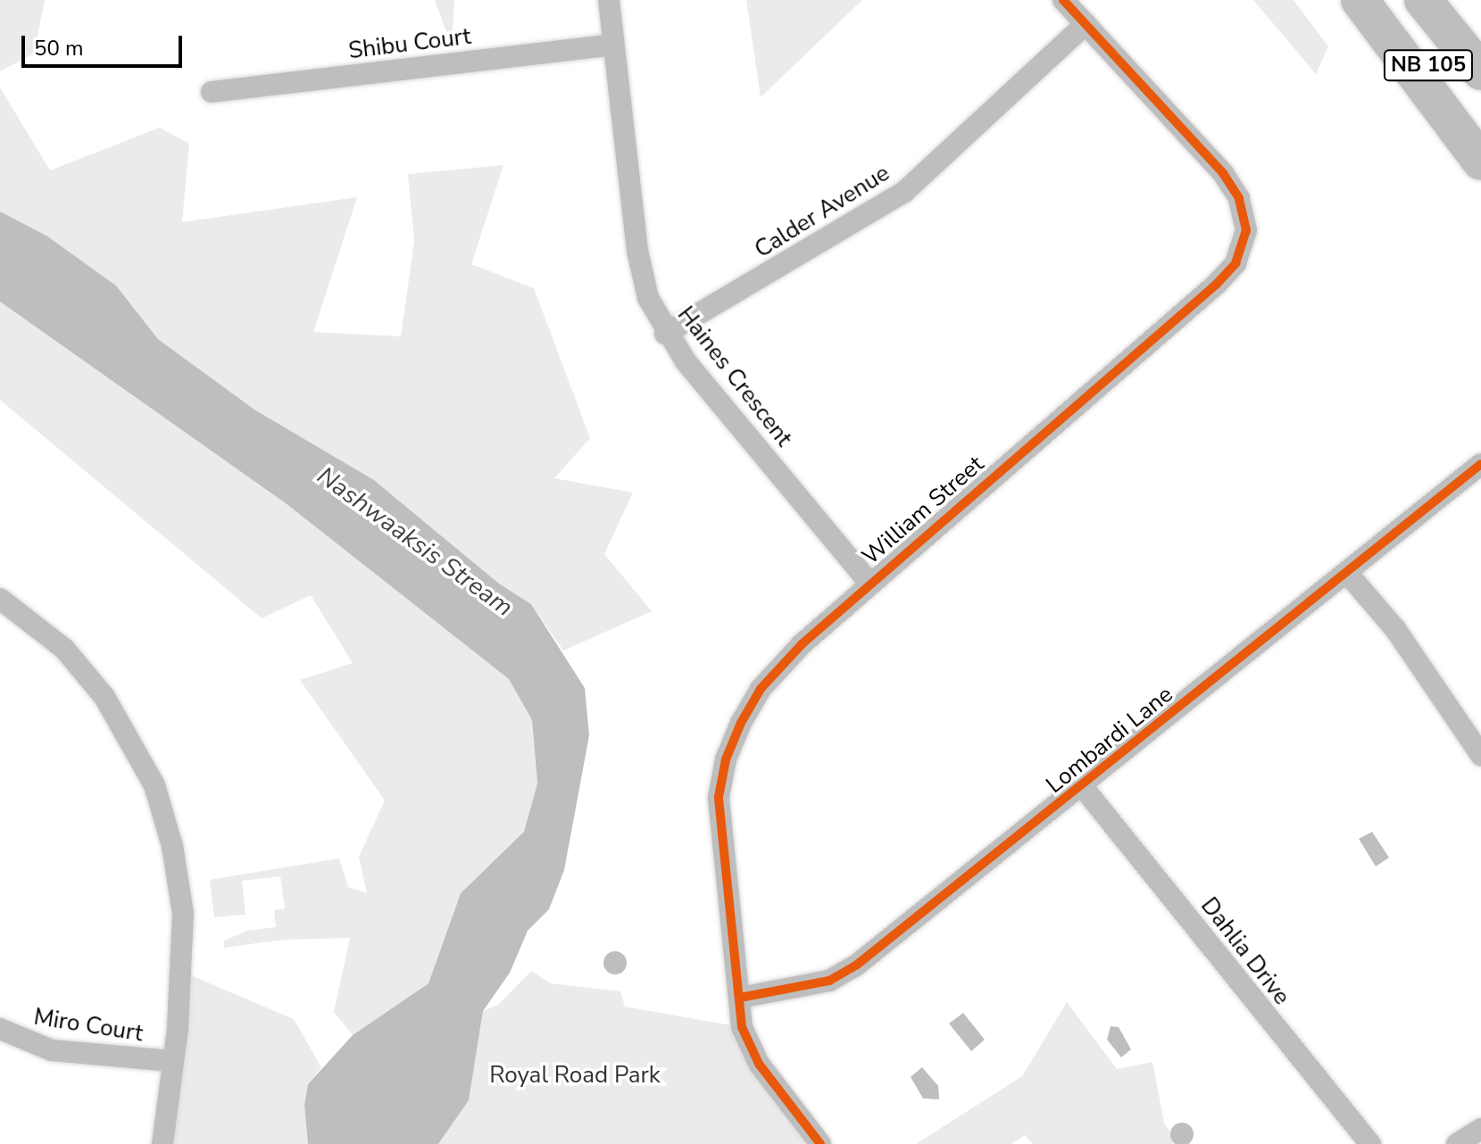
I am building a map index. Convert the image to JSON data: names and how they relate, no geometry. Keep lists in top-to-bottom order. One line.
{"streets":{"highway":["NB 105"],"street":["Shibu Court","Calder Avenue","Haines Crescent","William Street","Lombardi Lane","Dahlia Drive","Miro Court"]},"crossings":[["Shibu Court","Haines Crescent"],["Calder Avenue","Haines Crescent"],["Calder Avenue","William Street"],["Haines Crescent","William Street"],["William Street","Lombardi Lane"],["Lombardi Lane","Dahlia Drive"]],"water":["Nashwaaksis Stream"],"parks":["Royal Road Park"],"scale_bar":"50 m"}
